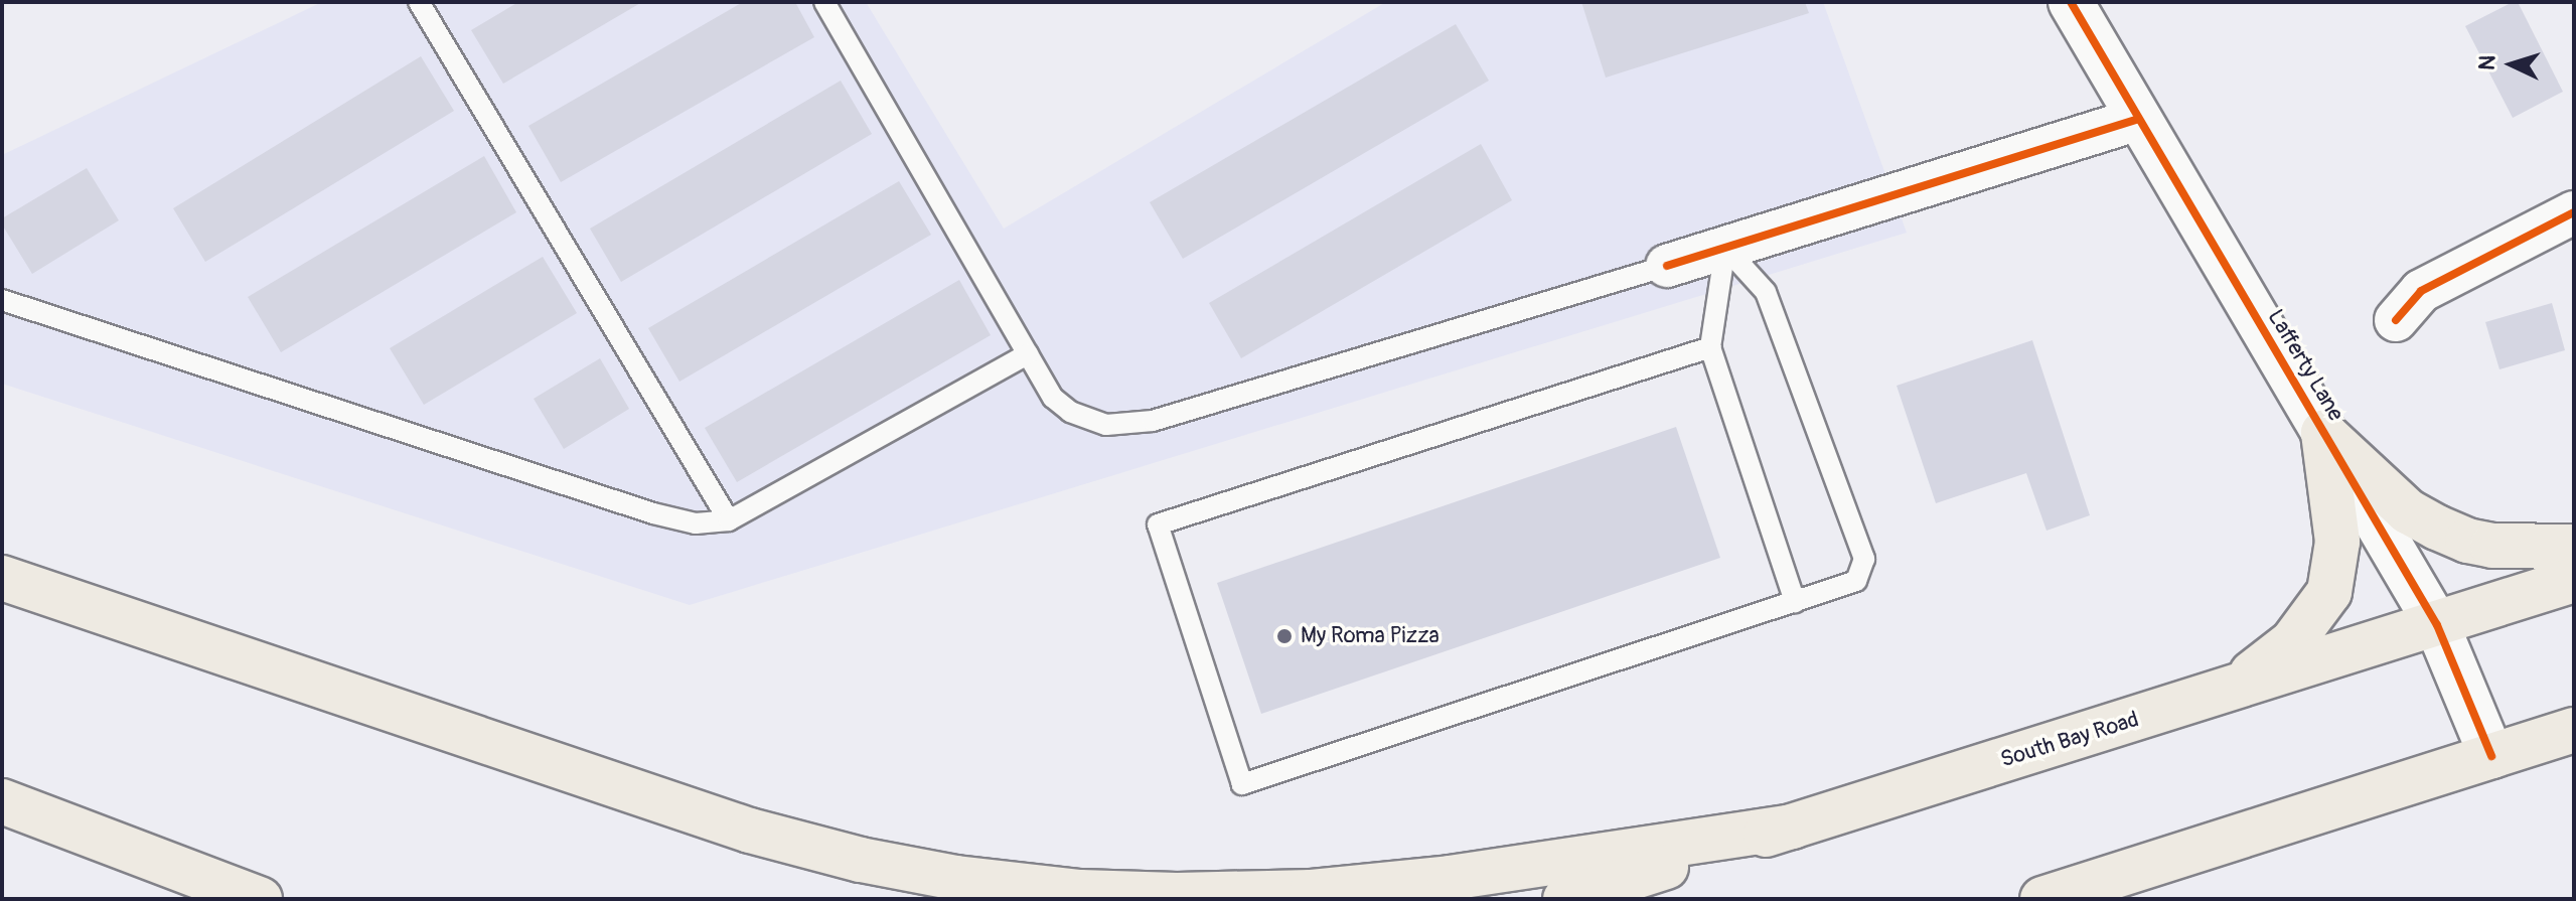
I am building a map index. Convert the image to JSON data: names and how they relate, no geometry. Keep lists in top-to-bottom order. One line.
{"streets":{"highway":["South Bay Road"],"street":["Lafferty Lane"]},"crossings":[["Lafferty Lane","South Bay Road"]],"places":["My Roma Pizza"],"north":"left"}
